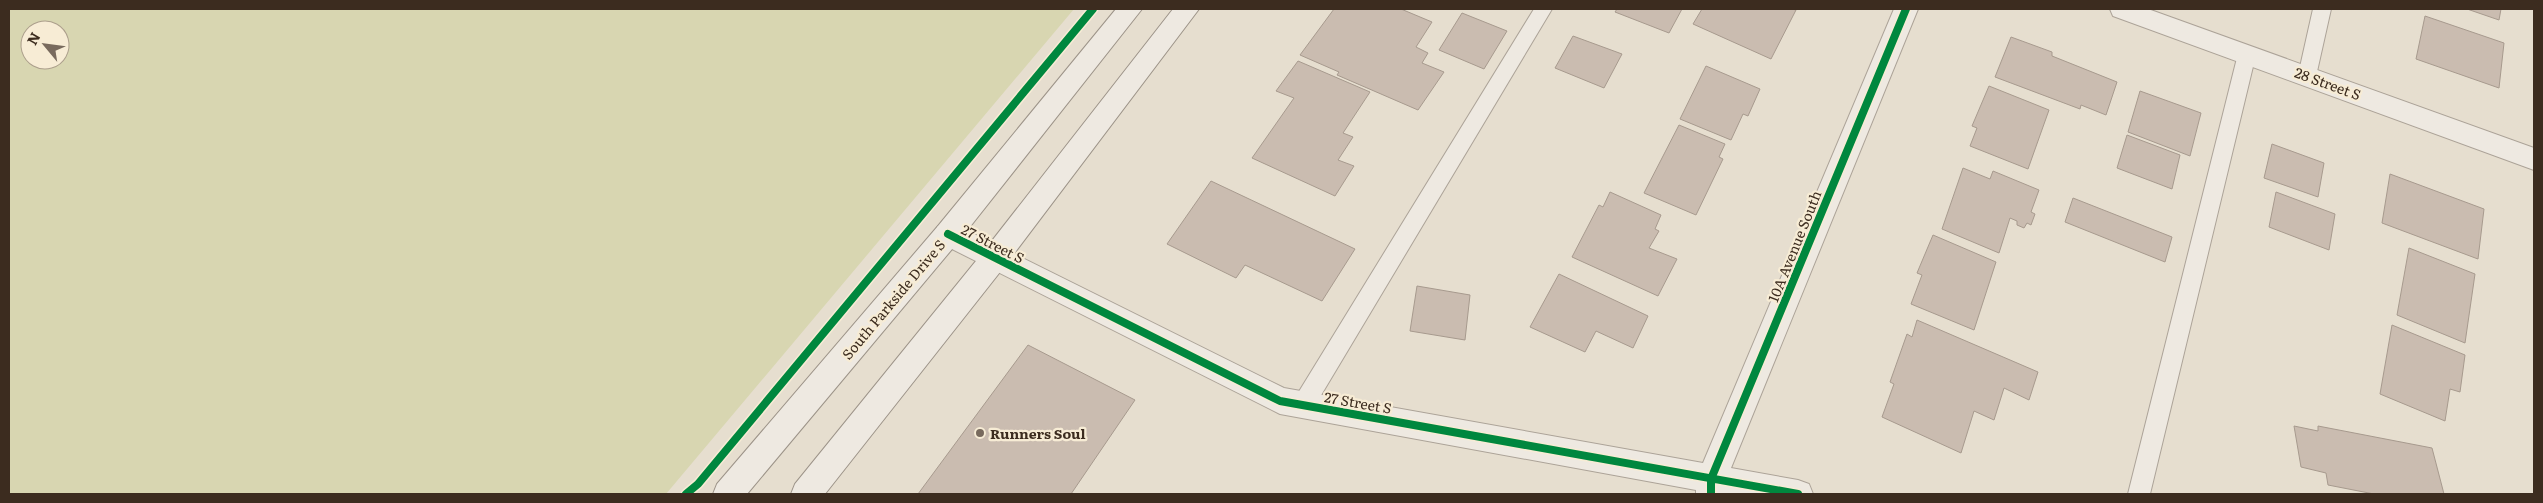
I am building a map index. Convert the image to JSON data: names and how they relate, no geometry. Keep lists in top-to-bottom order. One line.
{"streets":{"street":["28 Street S","27 Street S","10A Avenue South","South Parkside Drive S"]},"crossings":[["27 Street S","10A Avenue South"],["27 Street S","South Parkside Drive S"]],"places":["Runners Soul"],"north":"top left"}
